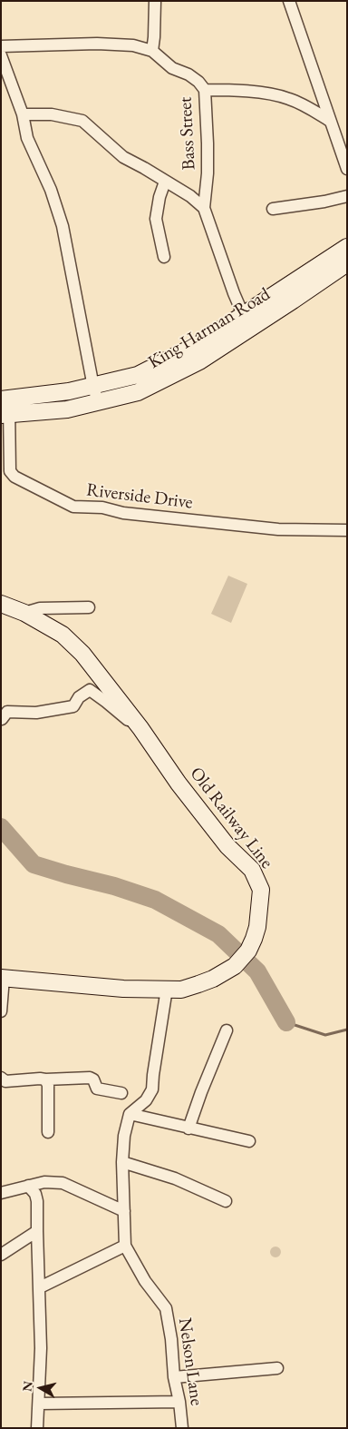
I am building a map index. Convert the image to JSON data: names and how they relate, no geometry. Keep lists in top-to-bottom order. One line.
{"streets":{"street":["Bass Street","King Harman Road","Riverside Drive","Old Railway Line","Nelson Lane"]},"crossings":[["Bass Street","King Harman Road"],["King Harman Road","Riverside Drive"]],"north":"left"}
